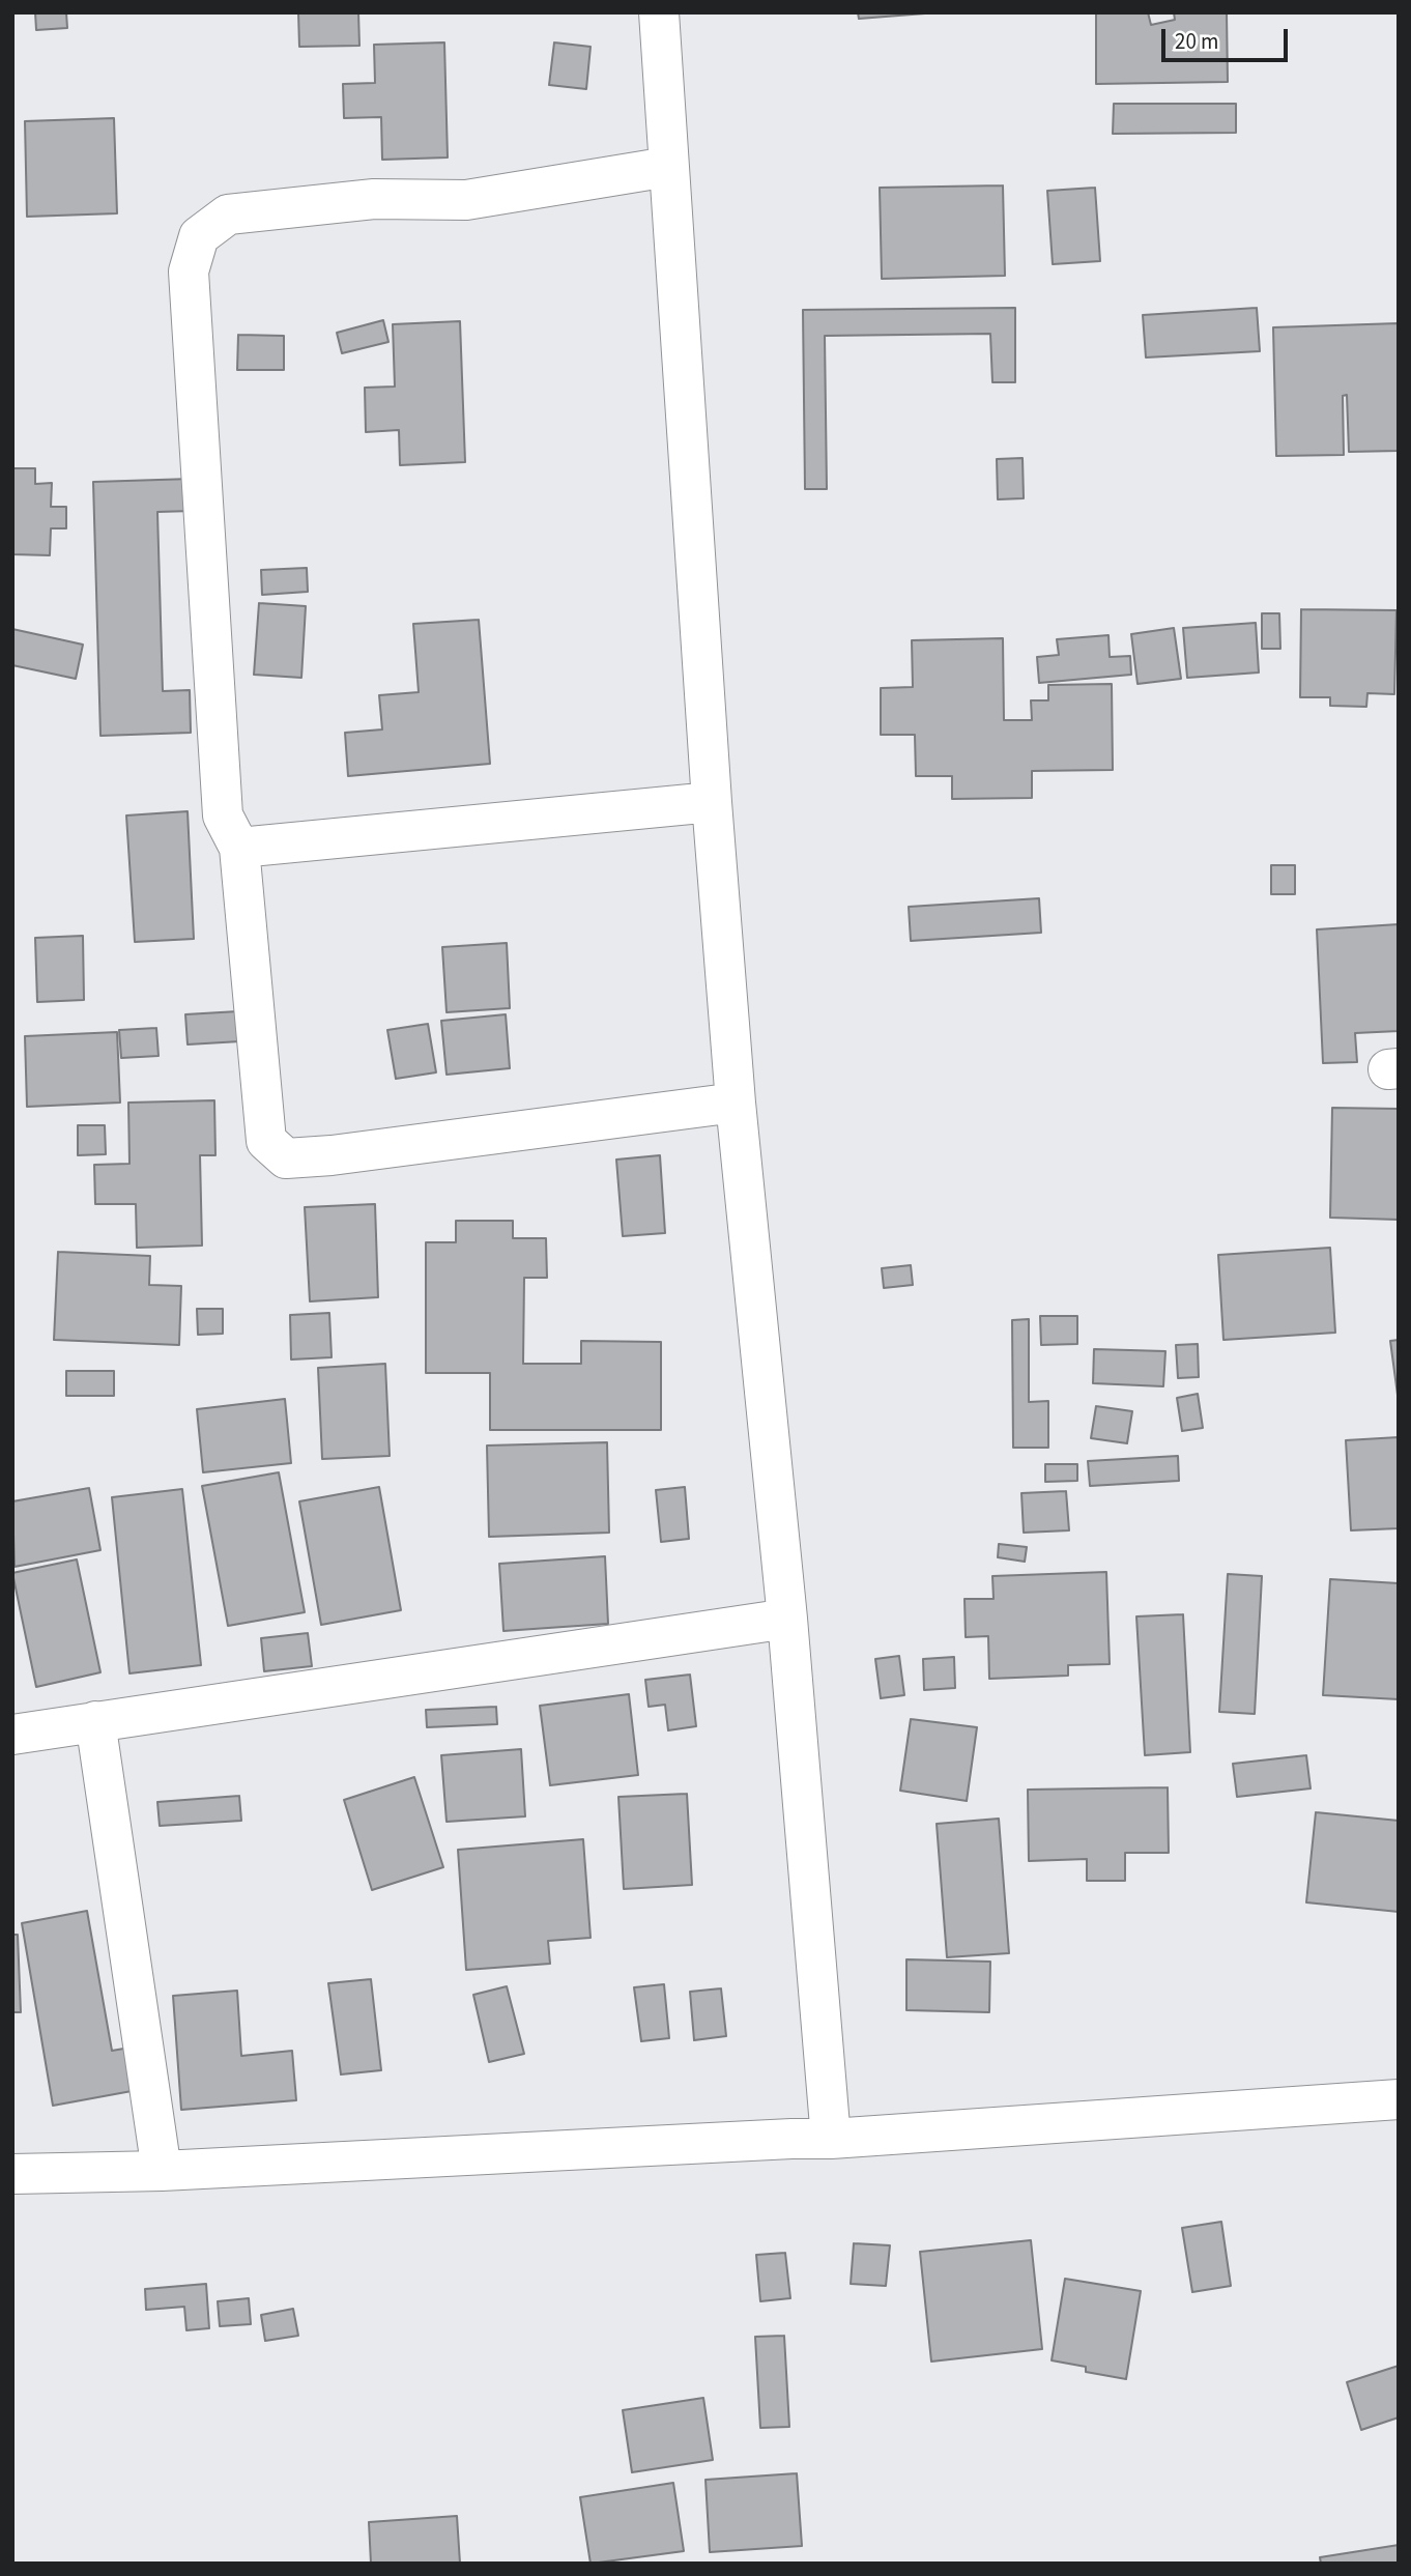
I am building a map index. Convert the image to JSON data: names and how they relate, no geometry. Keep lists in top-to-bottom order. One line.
{"scale_bar":"20 m"}
